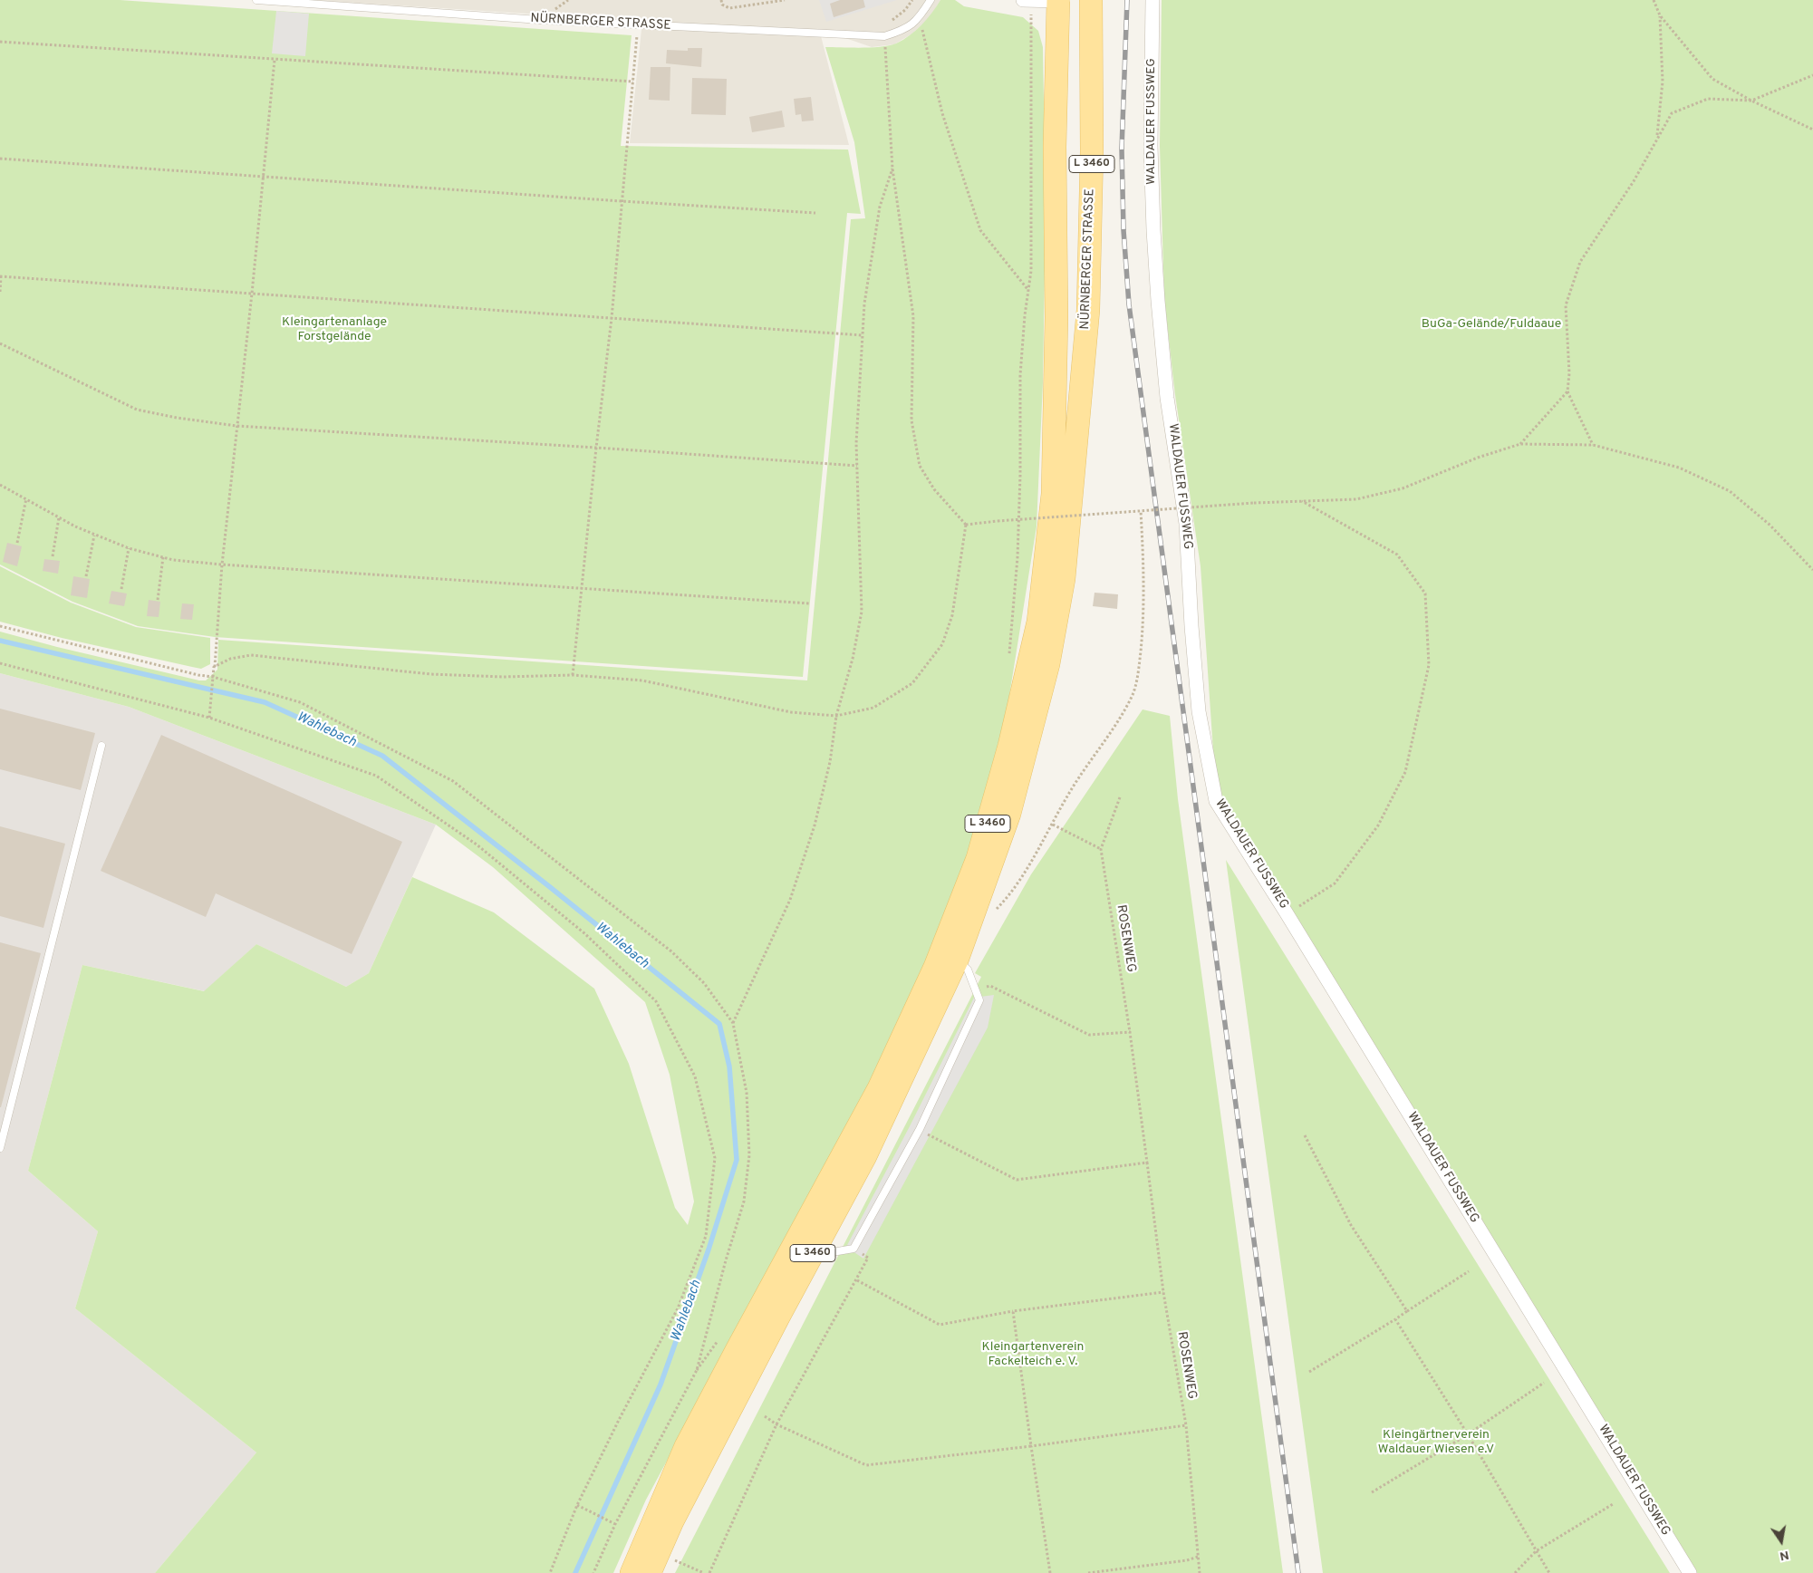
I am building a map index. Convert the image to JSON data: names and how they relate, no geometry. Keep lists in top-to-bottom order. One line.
{"streets":{"main road":["NÜRNBERGER STRASSE","L 3460"],"street":["WALDAUER FUSSWEG"],"path":["ROSENWEG"]},"crossings":[["NÜRNBERGER STRASSE","L 3460"]],"water":["Wahlebach"],"parks":["Kleingartenanlage Forstgelände","BuGa-Gelände/Fuldaaue","Kleingartenverein Fackelteich e. V.","Kleingärtnerverein Waldauer Wiesen e.V"],"north":"bottom"}
